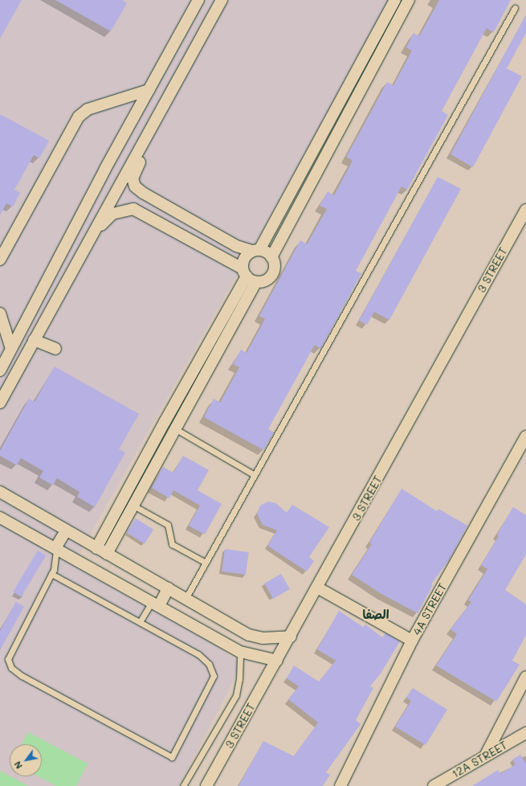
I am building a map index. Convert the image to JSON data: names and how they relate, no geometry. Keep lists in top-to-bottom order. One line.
{"streets":{"street":["3 STREET","4A STREET","12A STREET"]},"districts":["الصفا"],"north":"bottom left"}
